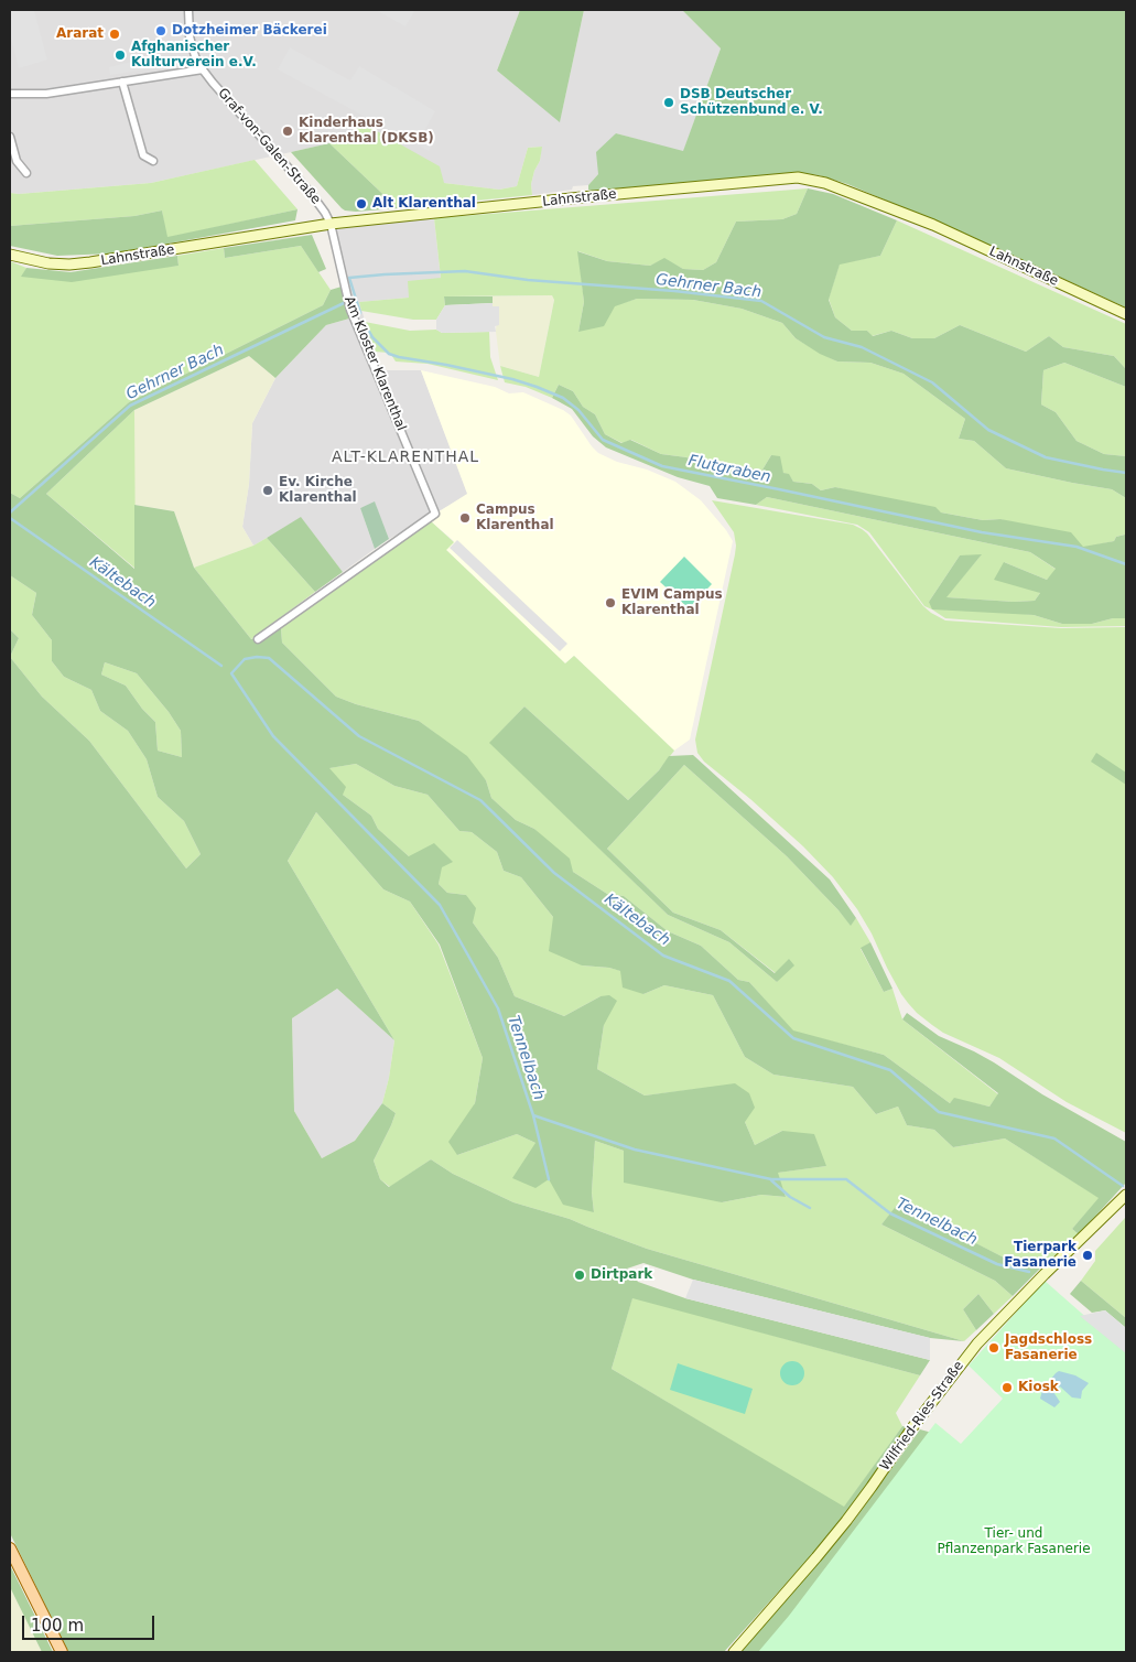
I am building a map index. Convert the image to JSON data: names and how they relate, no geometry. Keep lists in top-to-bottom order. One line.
{"streets":{"main road":["Lahnstraße","Wilfried-Ries-Straße"],"street":["Graf-von-Galen-Straße","Am Kloster Klarenthal"]},"crossings":[["Graf-von-Galen-Straße","Lahnstraße"],["Graf-von-Galen-Straße","Am Kloster Klarenthal"],["Lahnstraße","Am Kloster Klarenthal"]],"districts":["ALT-KLARENTHAL"],"water":["Gehrner Bach","Flutgraben","Kältebach","Tennelbach"],"parks":["Tier- und Pflanzenpark Fasanerie"],"places":["Dotzheimer Bäckerei","Ararat","Afghanischer Kulturverein e.V.","DSB Deutscher Schützenbund e. V.","Kinderhaus Klarenthal (DKSB)","Alt Klarenthal","Ev. Kirche Klarenthal","Campus Klarenthal","EVIM Campus Klarenthal","Tierpark Fasanerie","Dirtpark","Jagdschloss Fasanerie","Kiosk"],"scale_bar":"100 m"}
